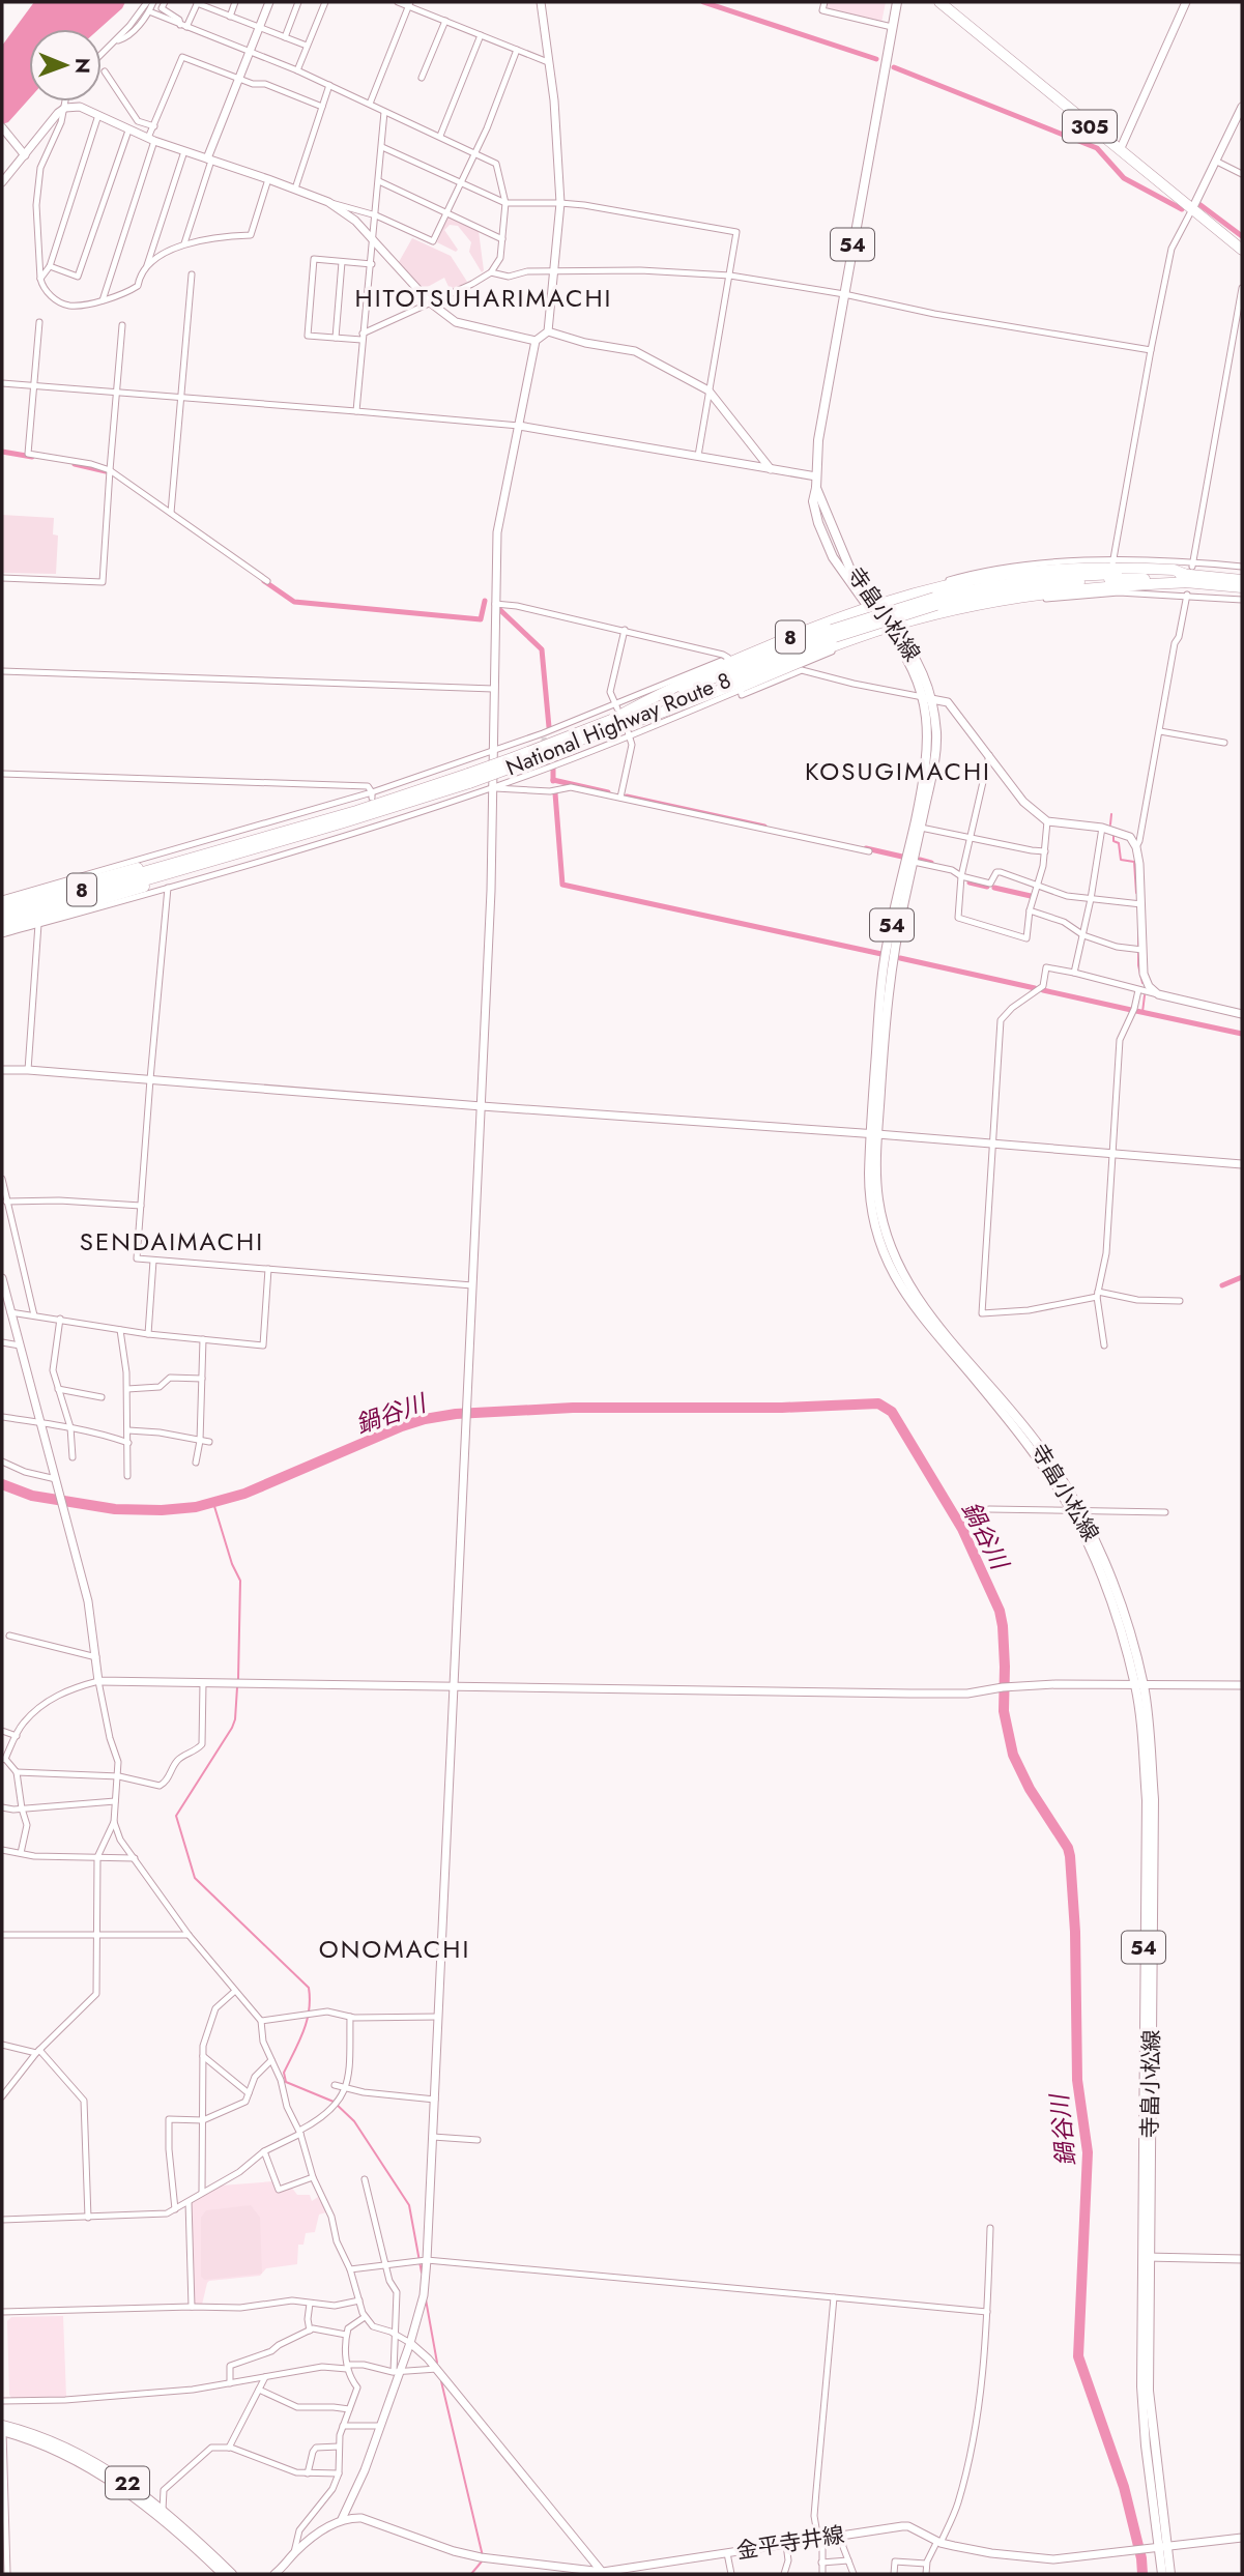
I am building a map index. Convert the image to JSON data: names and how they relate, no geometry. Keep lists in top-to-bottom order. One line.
{"streets":{"highway":["305","8","National Highway Route 8"],"main road":["54","寺畠小松線","22"],"street":["金平寺井線"]},"crossings":[["寺畠小松線","8"],["寺畠小松線","金平寺井線"],["8","National Highway Route 8"]],"districts":["HITOTSUHARIMACHI","KOSUGIMACHI","SENDAIMACHI","ONOMACHI"],"water":["鍋谷川"],"north":"right"}
